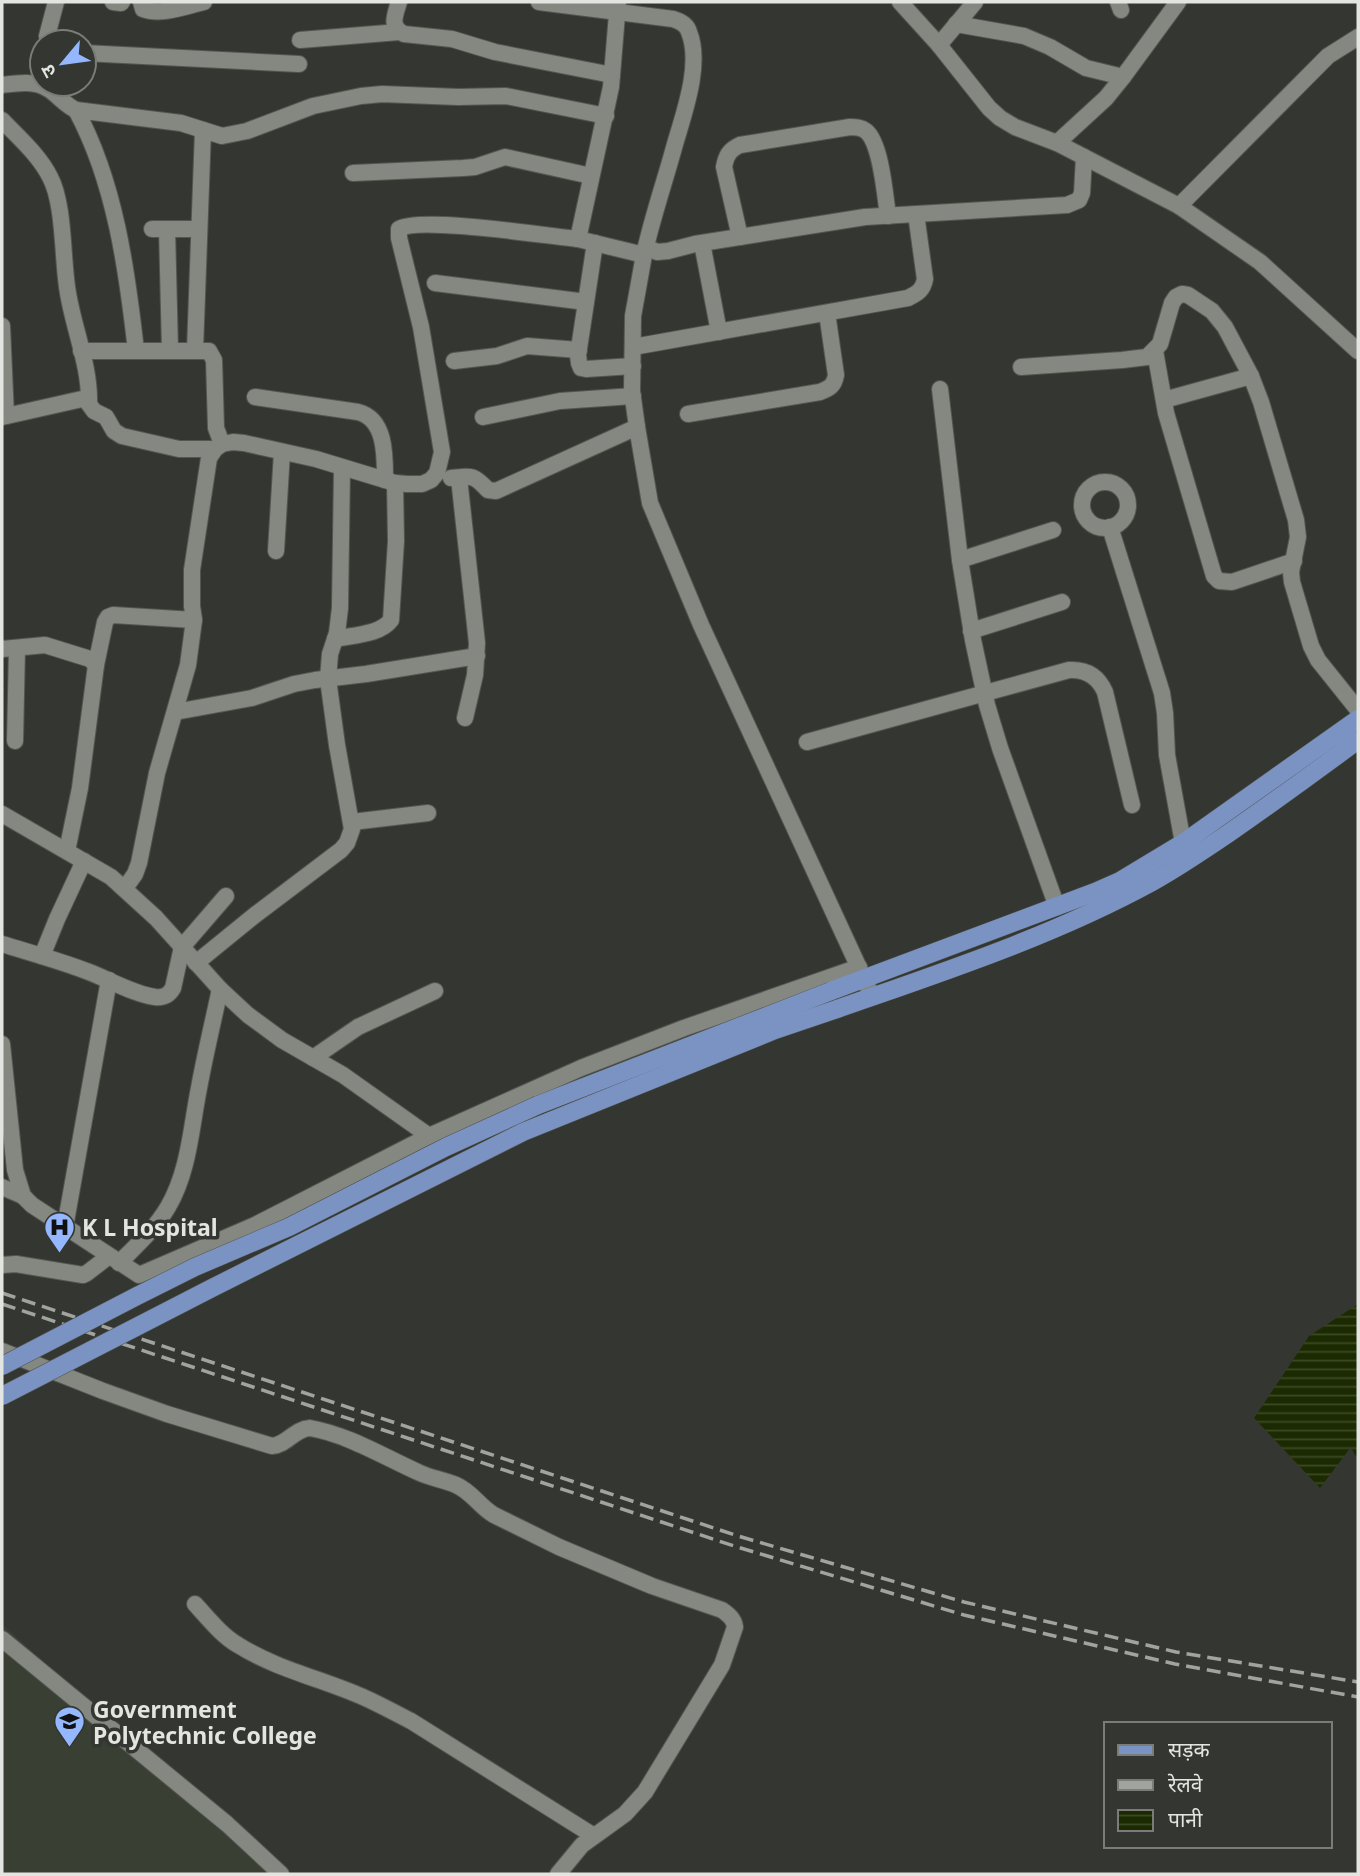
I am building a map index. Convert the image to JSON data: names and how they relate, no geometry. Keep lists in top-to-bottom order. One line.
{"places":{"hospital":["K L Hospital"],"school or university":["Government Polytechnic College"]},"legend":["सड़क","रेलवे","पानी"],"north":"bottom left"}
